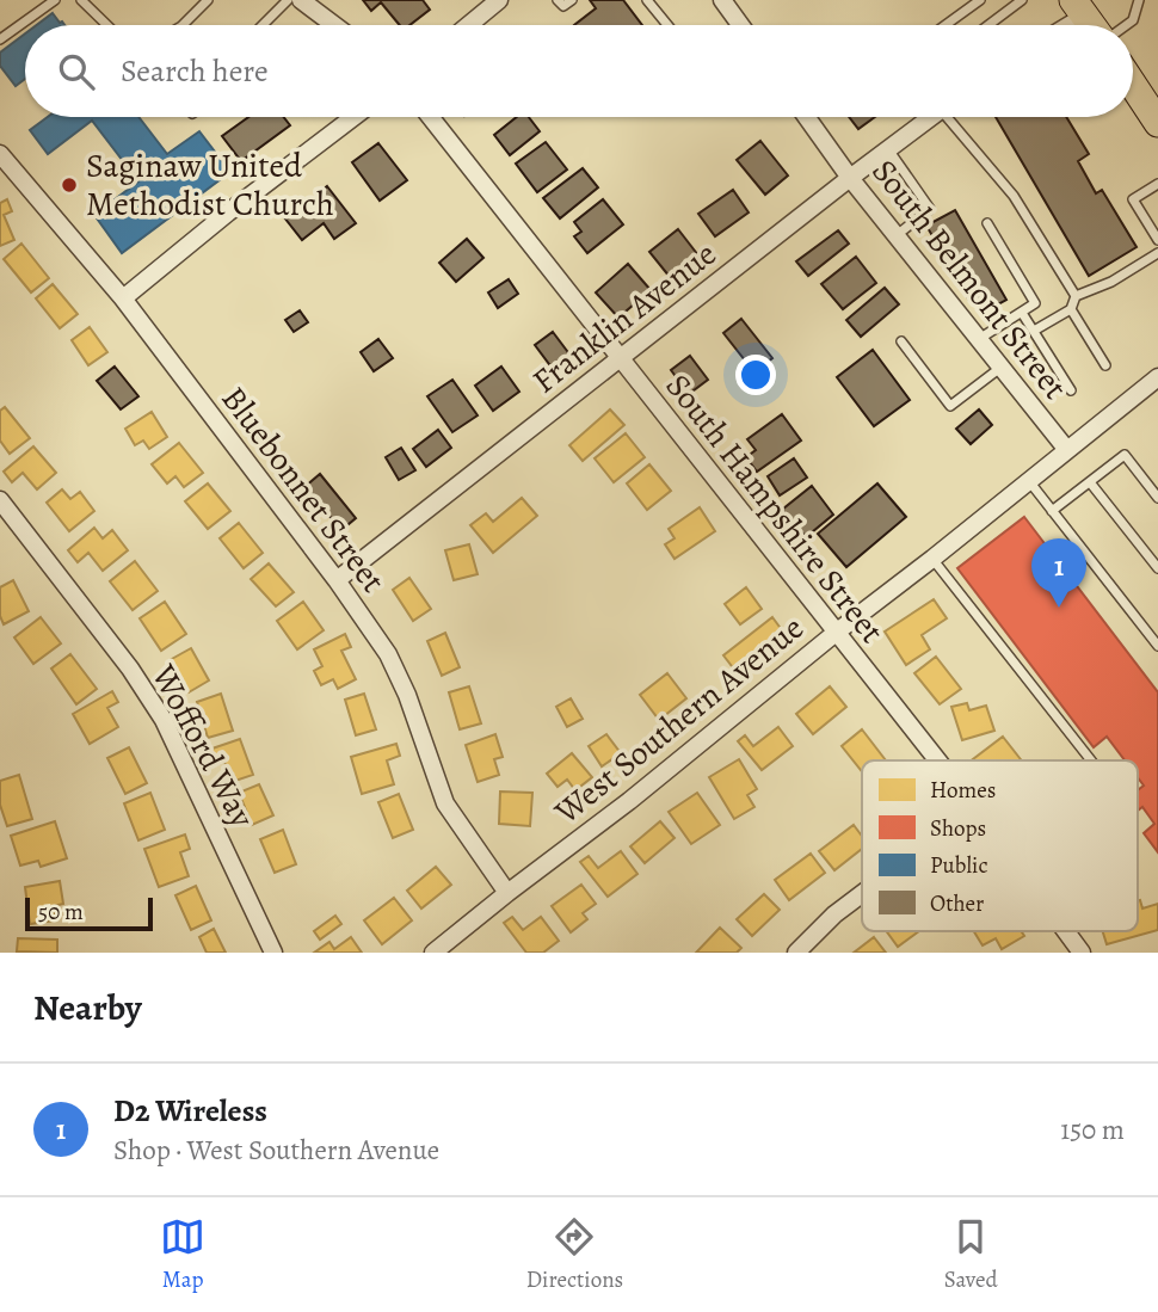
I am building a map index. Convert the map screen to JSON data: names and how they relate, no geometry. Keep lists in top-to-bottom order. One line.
{"streets":{"street":["South Belmont Street","Franklin Avenue","Bluebonnet Street","South Hampshire Street","West Southern Avenue","Wofford Way"]},"crossings":[["South Belmont Street","Franklin Avenue"],["South Belmont Street","West Southern Avenue"],["Franklin Avenue","Bluebonnet Street"],["Franklin Avenue","South Hampshire Street"],["Bluebonnet Street","West Southern Avenue"],["South Hampshire Street","West Southern Avenue"]],"places":["Saginaw United Methodist Church"],"legend":["Homes","Shops","Public","Other"],"scale_bar":"50 m","page":{"search":"Search here","pins":"1","scale":"50 m","heading":"Nearby","list":[{"mark":"1","name":"D2 Wireless","note":"Shop · West Southern Avenue","value":"150 m"}],"nav":["Map","Directions","Saved"]}}
